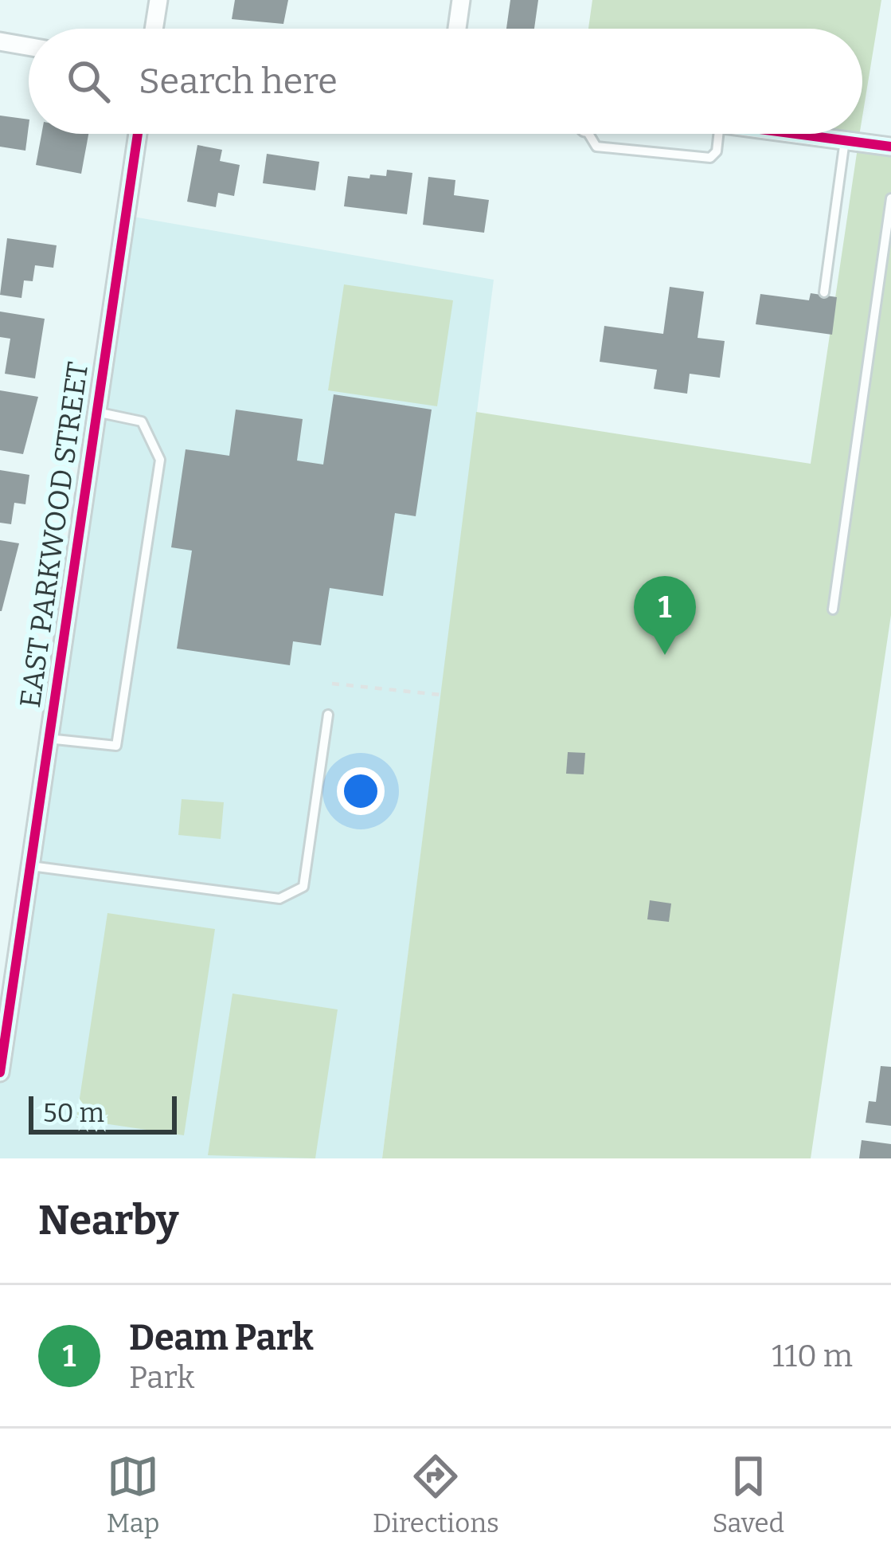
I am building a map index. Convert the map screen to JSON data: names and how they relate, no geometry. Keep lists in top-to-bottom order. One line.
{"streets":{"street":["EAST PARKWOOD STREET"]},"scale_bar":"50 m","page":{"search":"Search here","pins":"1","scale":"50 m","heading":"Nearby","list":[{"mark":"1","name":"Deam Park","note":"Park","value":"110 m"}],"nav":["Map","Directions","Saved"]}}
